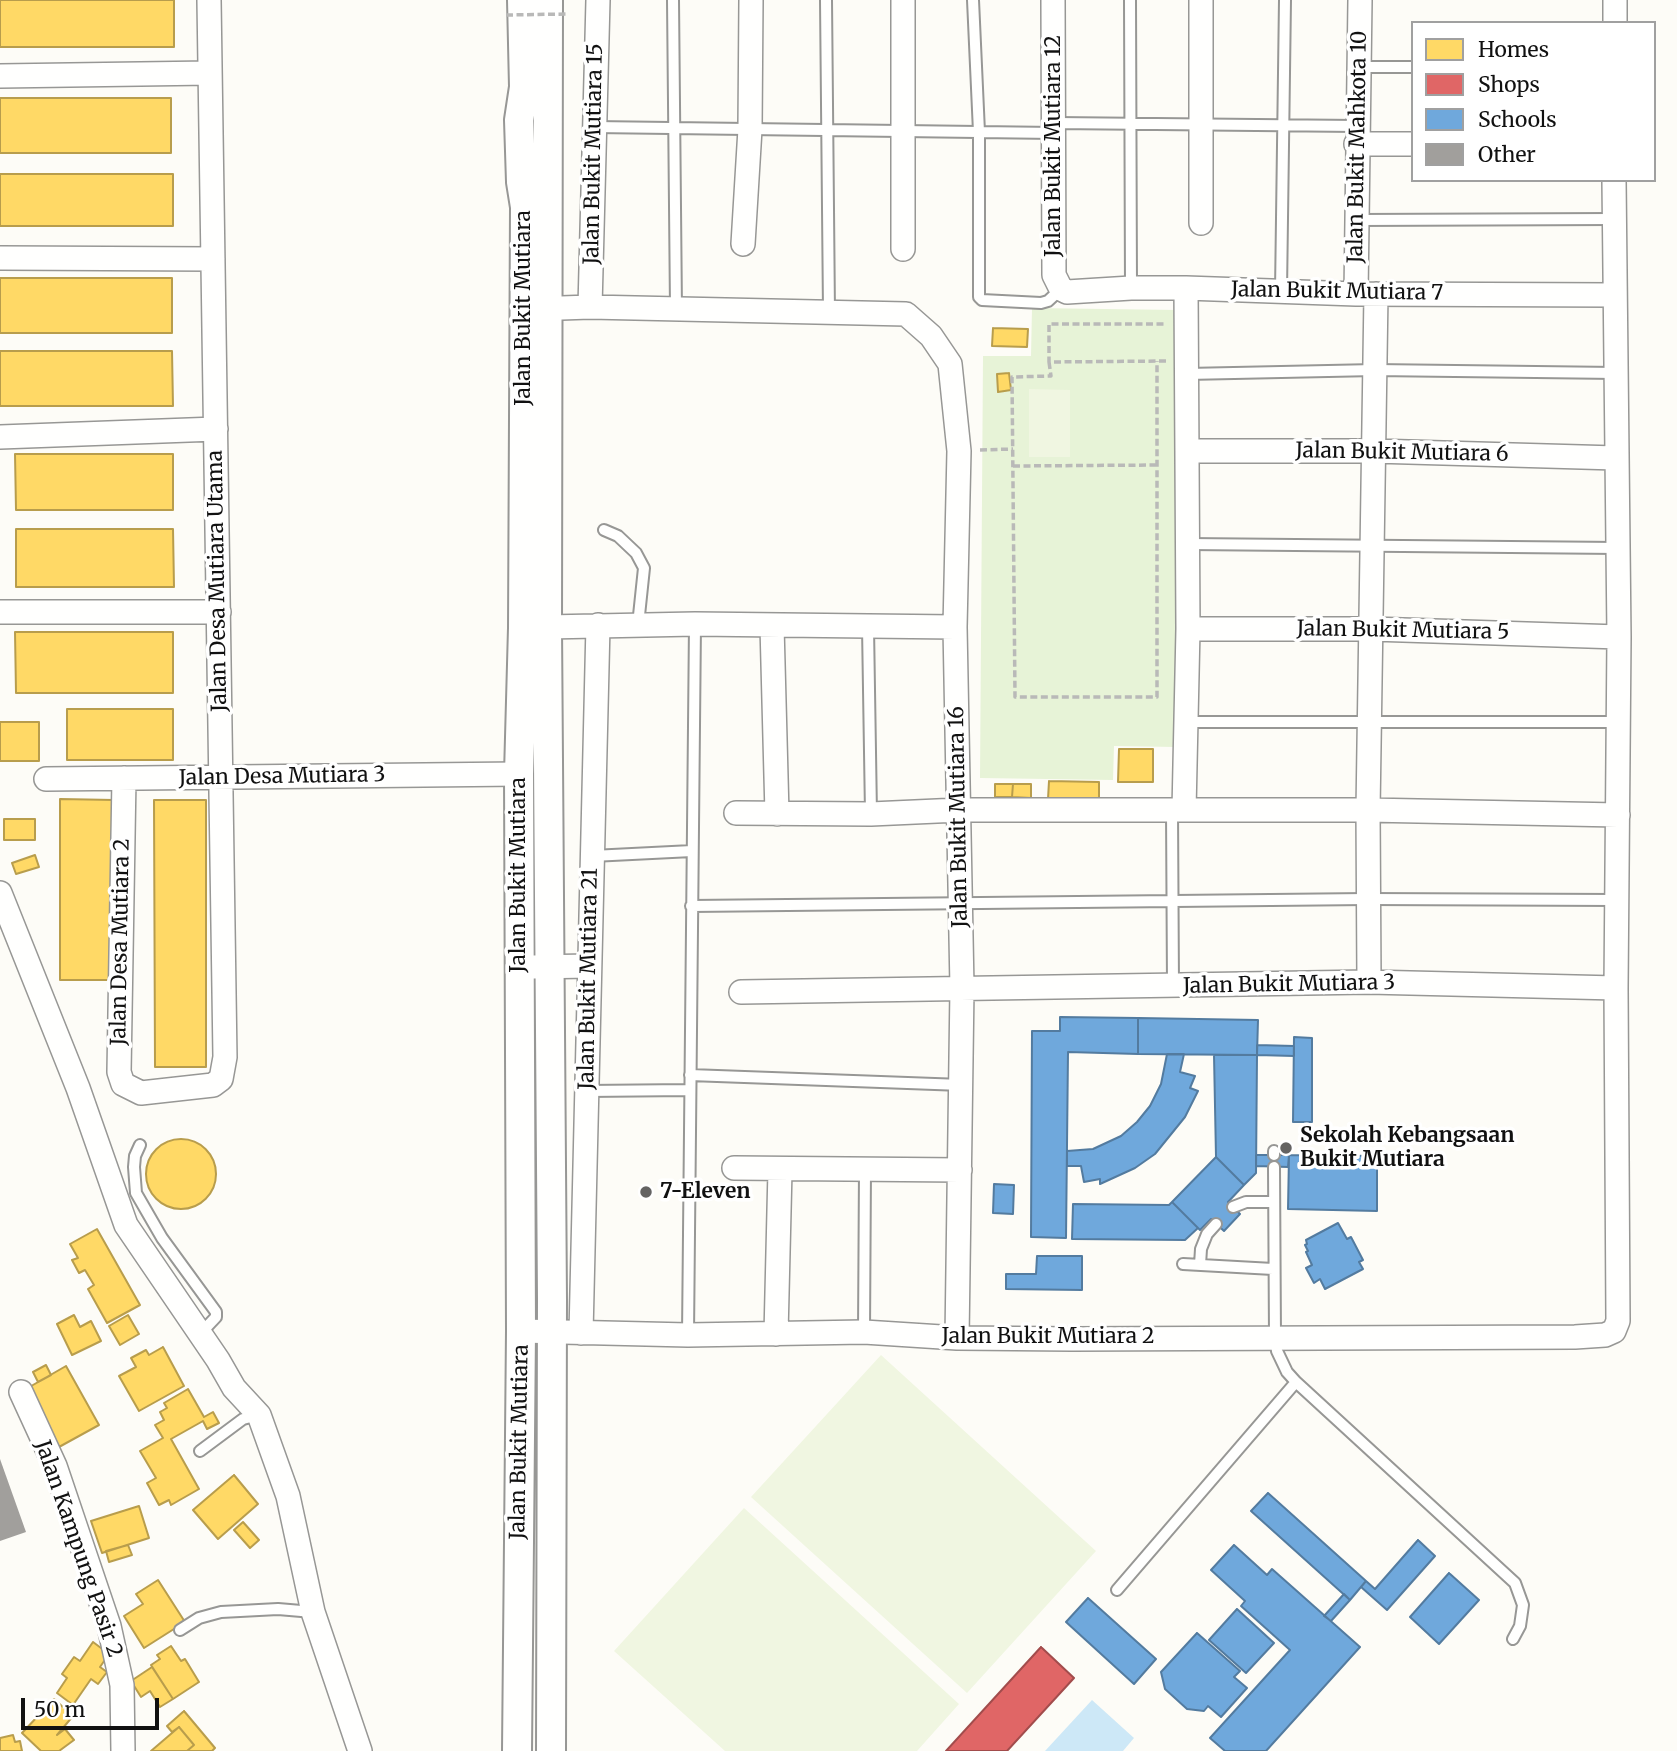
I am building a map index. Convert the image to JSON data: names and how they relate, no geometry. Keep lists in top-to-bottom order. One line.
{"streets":{"street":["Jalan Bukit Mutiara 12","Jalan Bukit Mahkota 10","Jalan Bukit Mutiara 15","Jalan Bukit Mutiara 7","Jalan Bukit Mutiara","Jalan Bukit Mutiara 6","Jalan Desa Mutiara Utama","Jalan Bukit Mutiara 5","Jalan Desa Mutiara 3","Jalan Bukit Mutiara 16","Jalan Desa Mutiara 2","Jalan Bukit Mutiara 21","Jalan Bukit Mutiara 3","Jalan Bukit Mutiara 2","Jalan Kampung Pasir 2"]},"crossings":[["Jalan Bukit Mutiara 12","Jalan Bukit Mutiara 7"],["Jalan Bukit Mahkota 10","Jalan Bukit Mutiara 7"],["Jalan Bukit Mahkota 10","Jalan Bukit Mutiara 6"],["Jalan Bukit Mahkota 10","Jalan Bukit Mutiara 5"],["Jalan Bukit Mahkota 10","Jalan Bukit Mutiara 3"],["Jalan Bukit Mutiara","Jalan Desa Mutiara 3"],["Jalan Bukit Mutiara","Jalan Bukit Mutiara 2"],["Jalan Desa Mutiara Utama","Jalan Desa Mutiara 3"],["Jalan Desa Mutiara Utama","Jalan Desa Mutiara 2"],["Jalan Desa Mutiara 3","Jalan Desa Mutiara 2"],["Jalan Bukit Mutiara 16","Jalan Bukit Mutiara 3"],["Jalan Bukit Mutiara 16","Jalan Bukit Mutiara 2"],["Jalan Bukit Mutiara 21","Jalan Bukit Mutiara 2"],["Jalan Bukit Mutiara 3","Jalan Bukit Mutiara 2"]],"places":["Sekolah Kebangsaan Bukit Mutiara","7-Eleven"],"legend":["Homes","Shops","Schools","Other"],"scale_bar":"50 m"}
